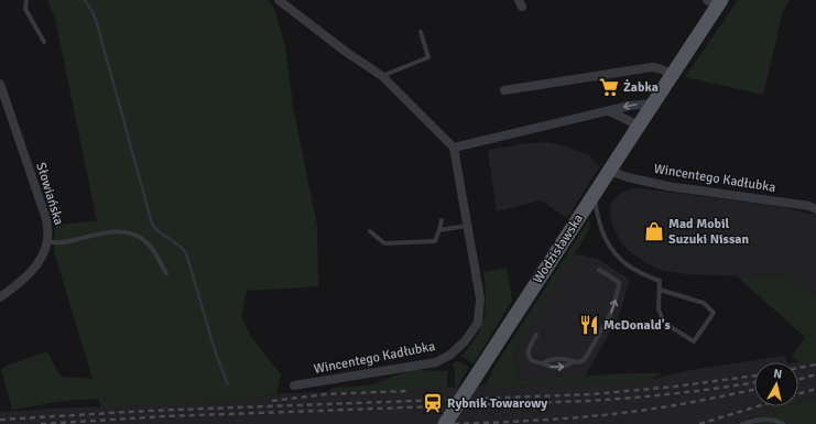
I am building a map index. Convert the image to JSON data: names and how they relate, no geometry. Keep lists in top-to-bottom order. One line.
{"streets":{"main road":["Wodzisławska"],"street":["Wincentego Kadłubka","Słowiańska"]},"crossings":[["Wincentego Kadłubka","Wodzisławska"]],"places":{"supermarket":["Żabka"],"shop":["Mad Mobil Suzuki Nissan"],"restaurant":["McDonald's"],"station":["Rybnik Towarowy"]},"north":"top"}
